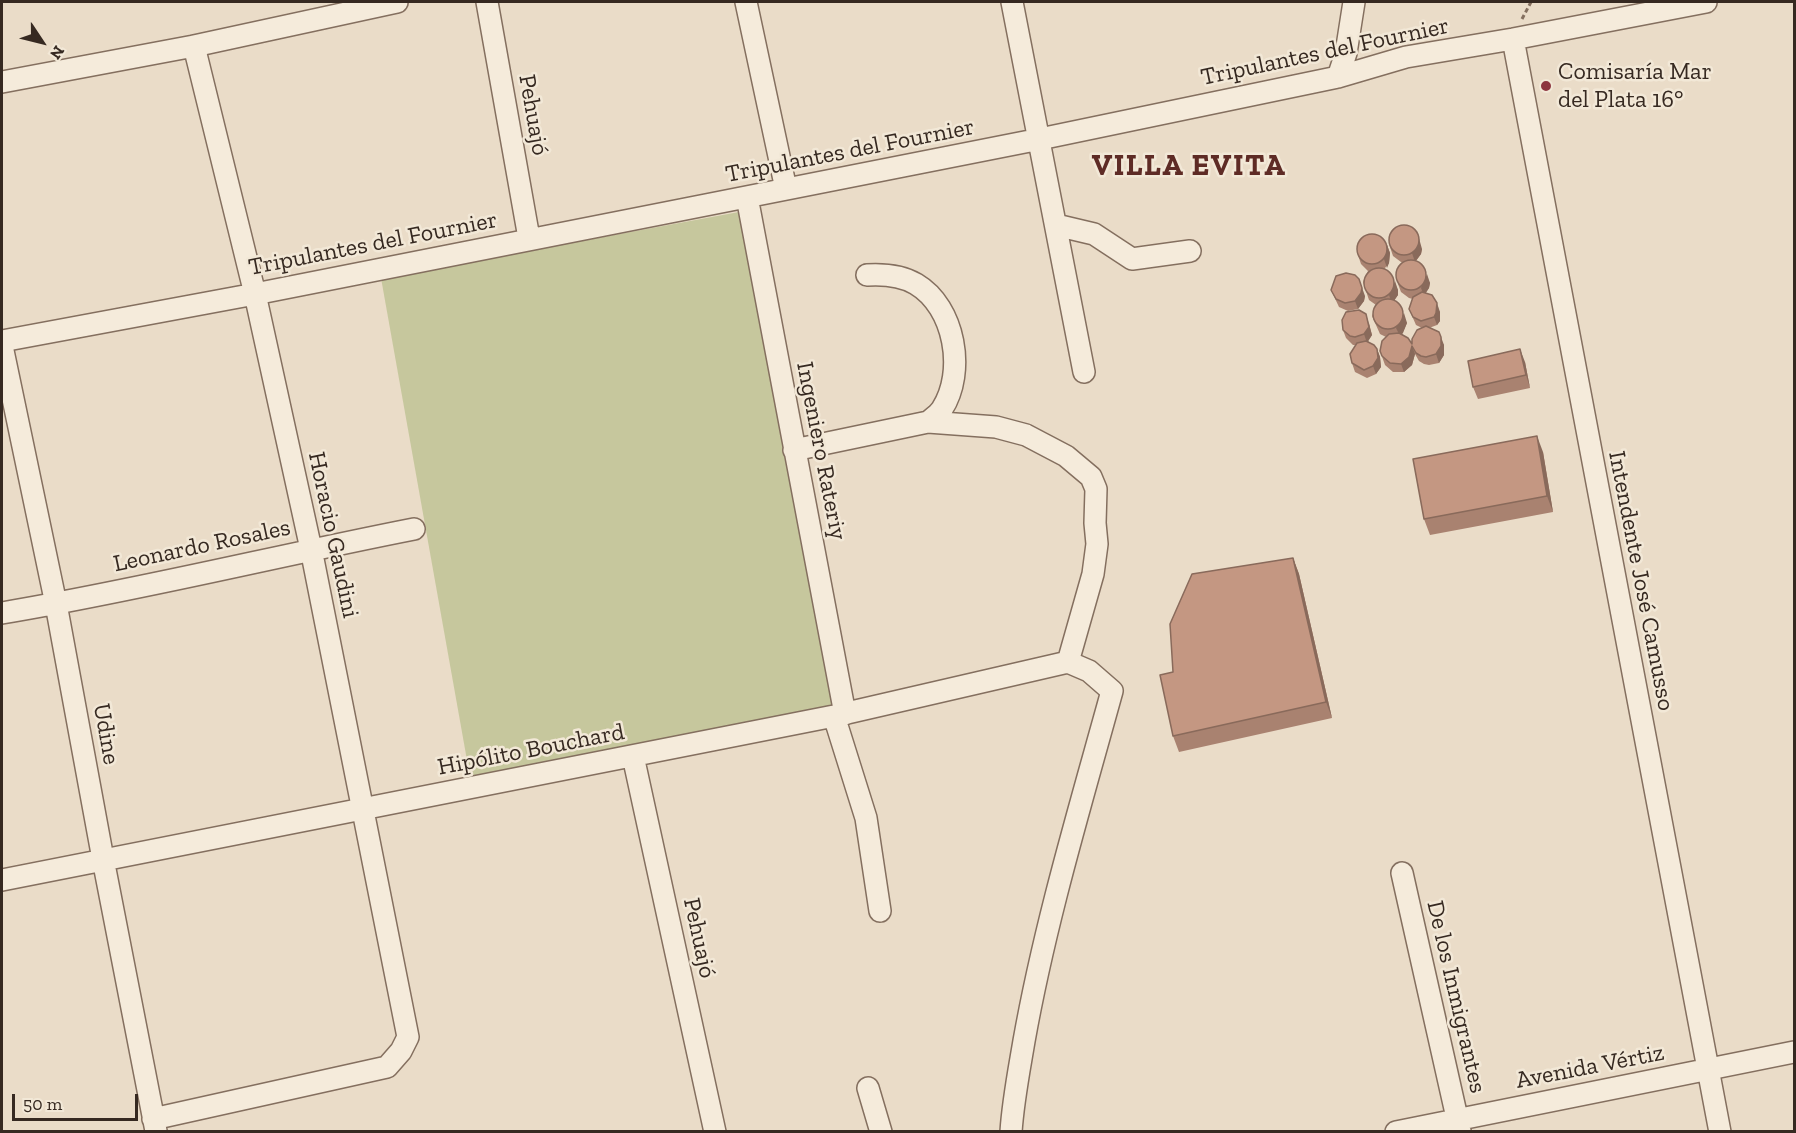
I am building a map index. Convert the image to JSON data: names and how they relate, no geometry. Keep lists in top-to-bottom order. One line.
{"streets":{"street":["Tripulantes del Fournier","Pehuajó","Ingeniero Rateriy","Horacio Gaudini","Leonardo Rosales","Intendente José Camusso","Udine","Hipólito Bouchard","De los Inmigrantes","Avenida Vértiz"]},"crossings":[["Tripulantes del Fournier","Pehuajó"],["Tripulantes del Fournier","Ingeniero Rateriy"],["Tripulantes del Fournier","Horacio Gaudini"],["Tripulantes del Fournier","Intendente José Camusso"],["Pehuajó","Hipólito Bouchard"],["Ingeniero Rateriy","Hipólito Bouchard"],["Horacio Gaudini","Leonardo Rosales"],["Horacio Gaudini","Udine"],["Horacio Gaudini","Hipólito Bouchard"],["Leonardo Rosales","Udine"],["Intendente José Camusso","Avenida Vértiz"],["Udine","Hipólito Bouchard"],["De los Inmigrantes","Avenida Vértiz"]],"districts":["VILLA EVITA"],"places":["Comisaría Mar del Plata 16°"],"scale_bar":"50 m","north":"bottom right"}
